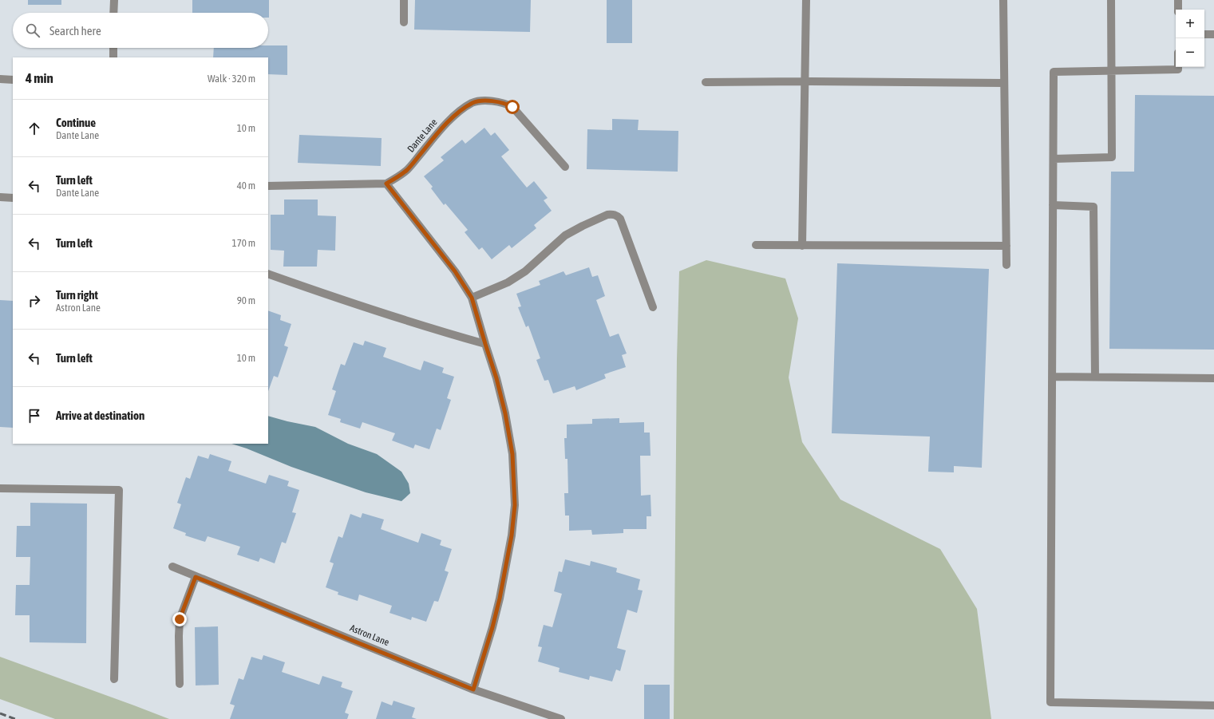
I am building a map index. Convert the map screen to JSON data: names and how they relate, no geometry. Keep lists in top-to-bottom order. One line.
{"streets":{"lane":["Dante Lane","Astron Lane"]},"page":{"map_buttons":["+","−"],"search":"Search here","heading":["4 min","Walk · 320 m"],"list":[["Continue","Dante Lane","10 m"],["Turn left","Dante Lane","40 m"],["Turn left","170 m"],["Turn right","Astron Lane","90 m"],["Turn left","10 m"],"Arrive at destination"]}}
